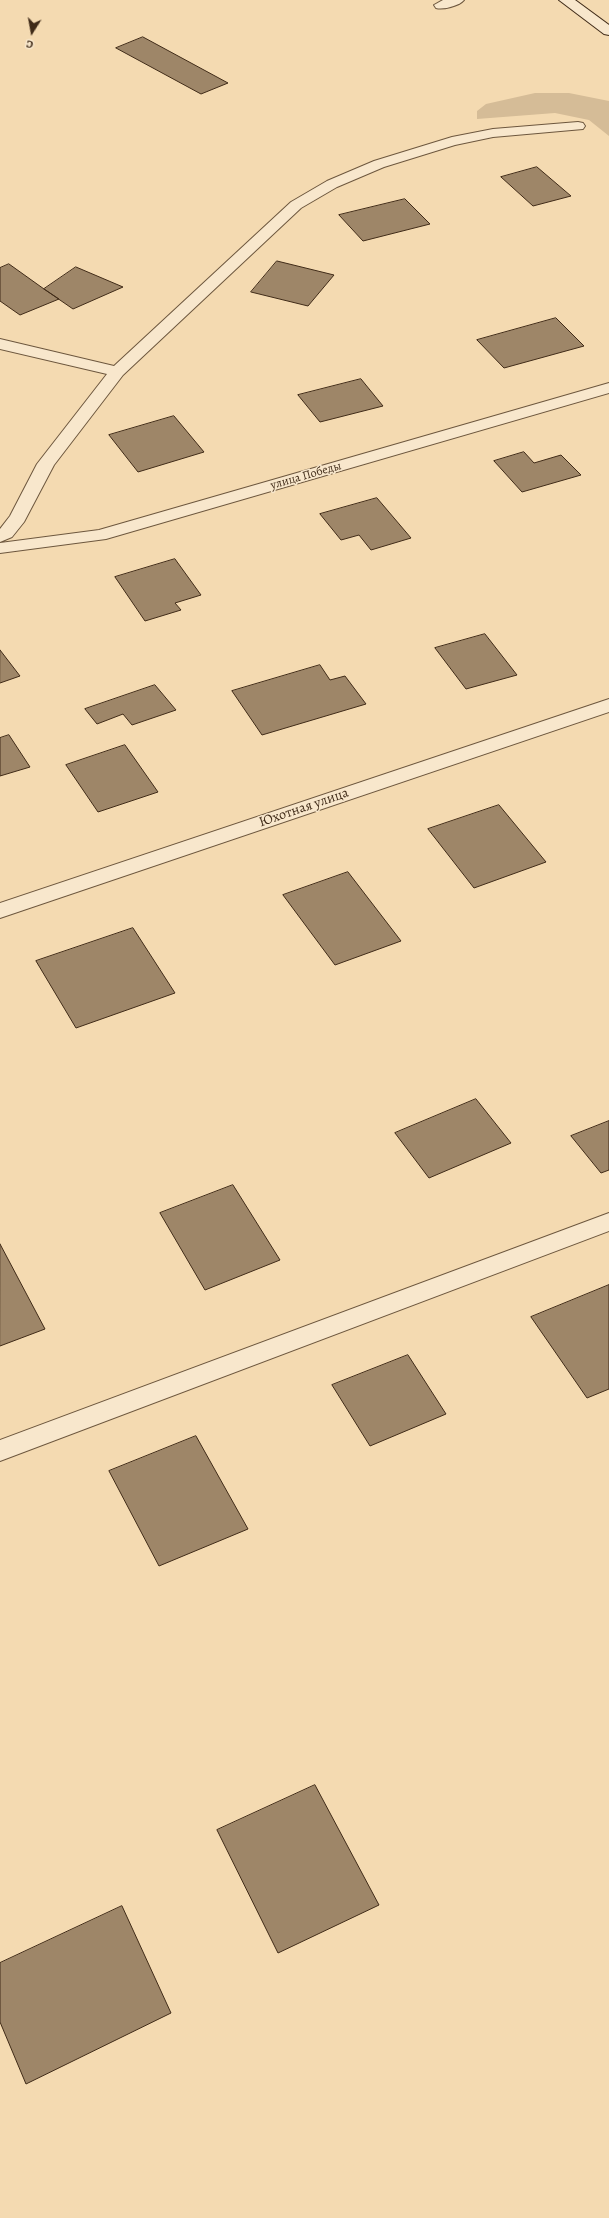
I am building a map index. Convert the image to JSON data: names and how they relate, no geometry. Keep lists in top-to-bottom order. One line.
{"streets":{"street":["улица Победы","Юхотная улица"]},"north":"bottom"}
